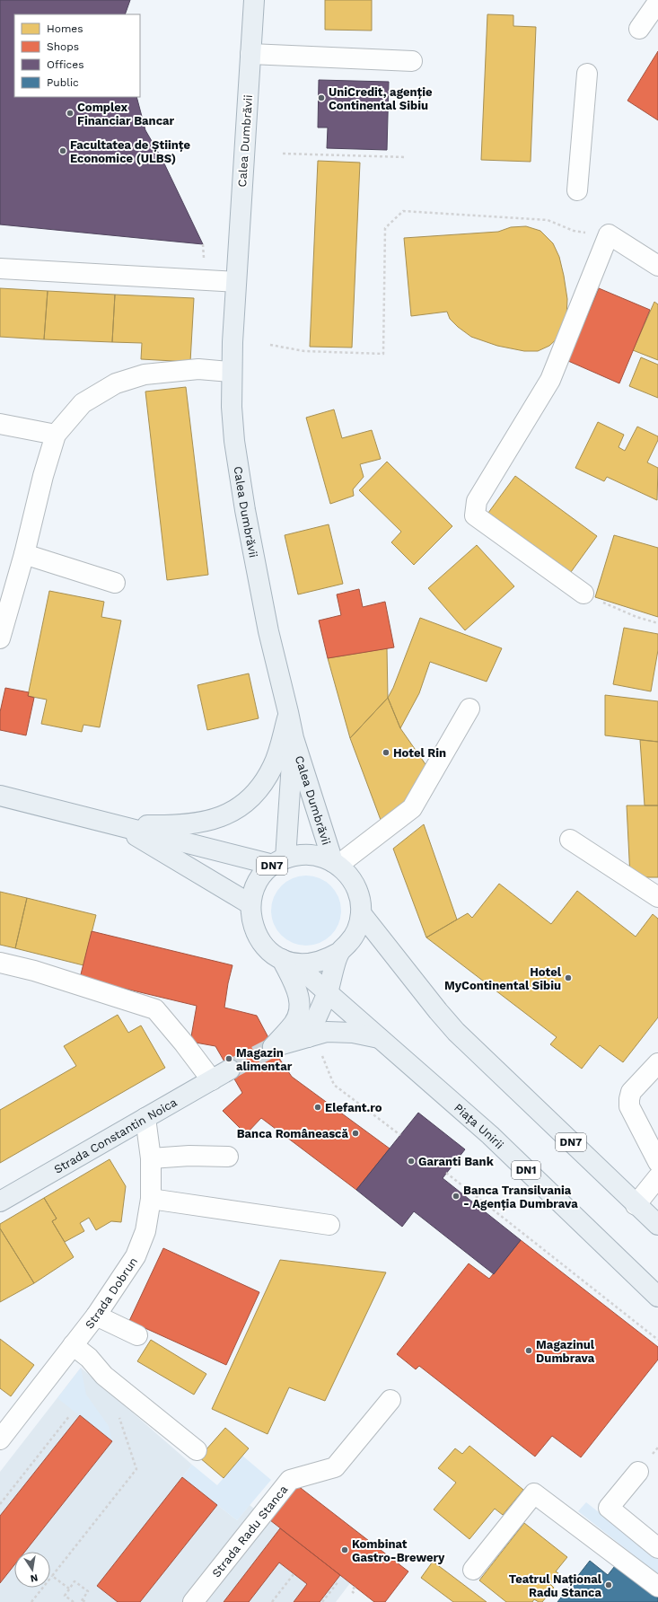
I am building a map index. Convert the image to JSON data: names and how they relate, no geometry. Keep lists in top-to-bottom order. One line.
{"streets":{"main road":["Calea Dumbrăvii","DN7","Piața Unirii","Strada Constantin Noica","DN1"],"street":["Strada Dobrun","Strada Radu Stanca"]},"crossings":[["Calea Dumbrăvii","DN7"],["Calea Dumbrăvii","Piața Unirii"],["DN7","Piața Unirii"],["Strada Constantin Noica","Strada Dobrun"]],"places":["UniCredit, agenție Continental Sibiu","Complex Financiar Bancar","Facultatea de Științe Economice (ULBS)","Hotel Rin","Hotel MyContinental Sibiu","Magazin alimentar","Elefant.ro","Banca Românească","Garanti Bank","Banca Transilvania - Agenția Dumbrava","Magazinul Dumbrava","Kombinat Gastro-Brewery","Teatrul Național Radu Stanca"],"legend":["Homes","Shops","Offices","Public"],"north":"bottom"}
